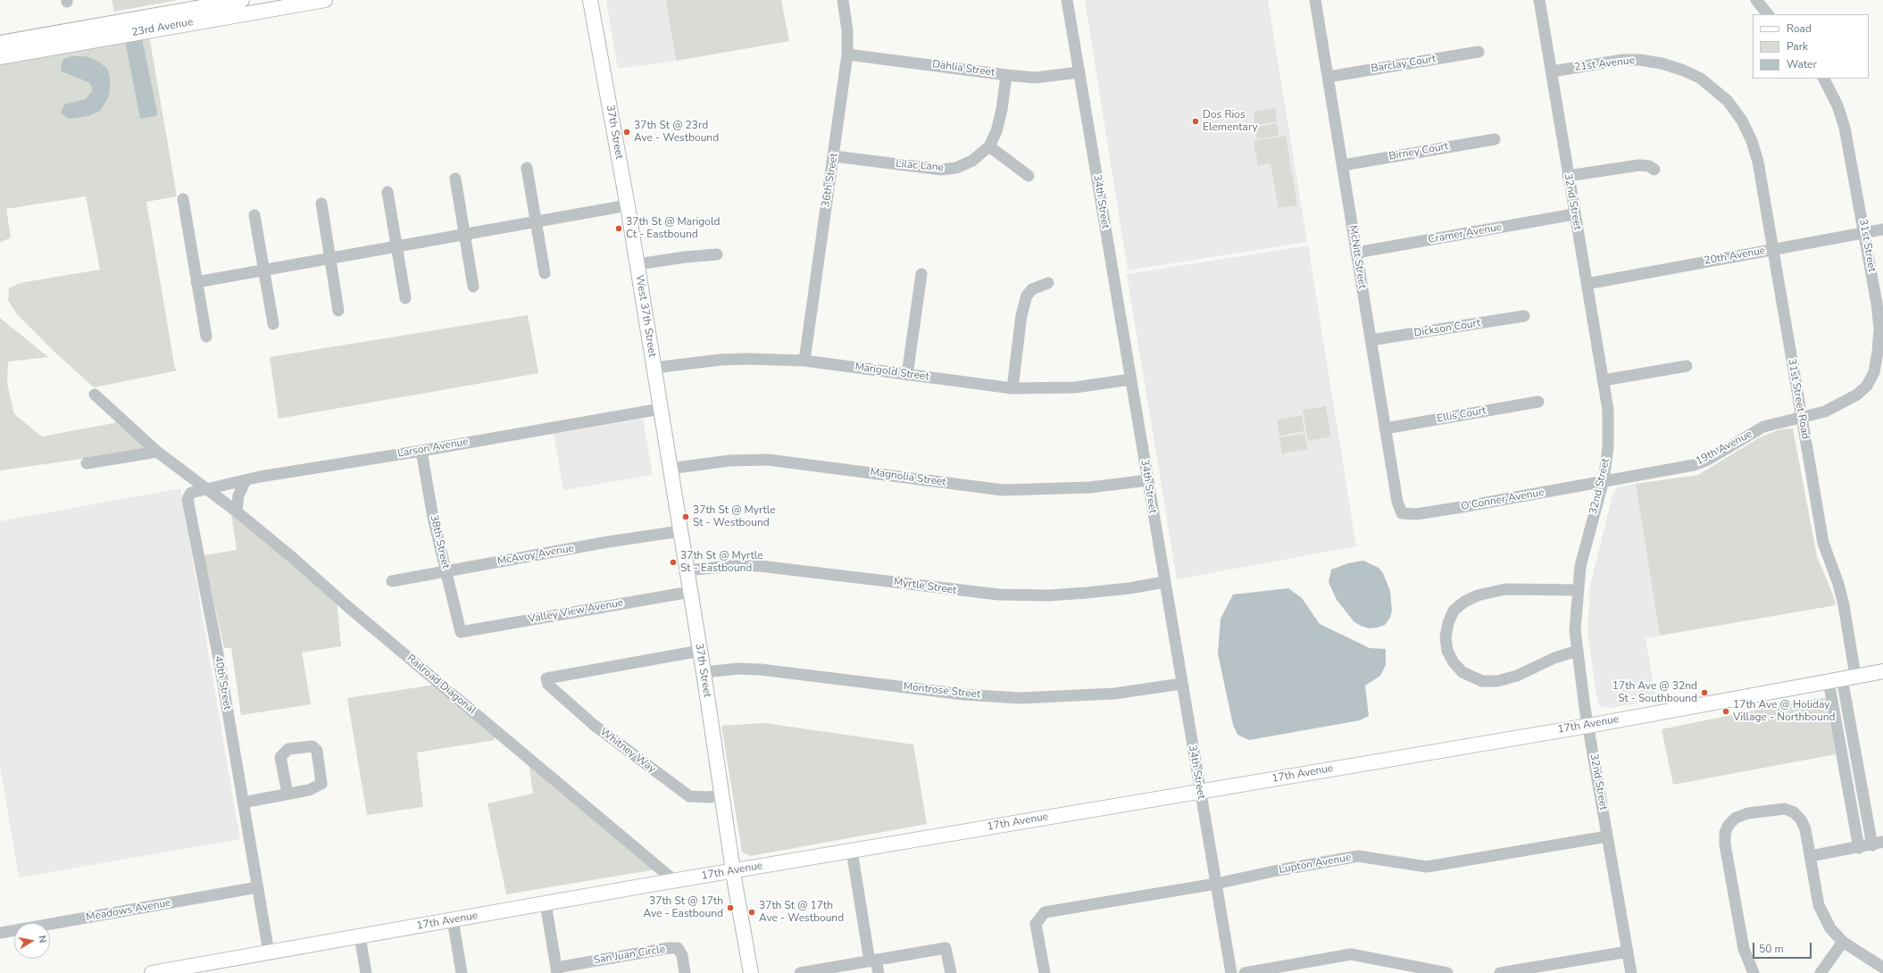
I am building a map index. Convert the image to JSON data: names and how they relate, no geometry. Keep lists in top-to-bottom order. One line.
{"streets":{"main road":["23rd Avenue","37th Street","West 37th Street","17th Avenue"],"street":["Barclay Court","21st Avenue","Dahlia Street","Birney Court","Lilac Lane","36th Street","34th Street","32nd Street","Cramer Avenue","31st Street","20th Avenue","McNitt Street","Dickson Court","Marigold Street","31st Street Road","Ellis Court","Larson Avenue","19th Avenue","Magnolia Street","O'Conner Avenue","38th Street","McAvoy Avenue","Myrtle Street","Valley View Avenue","40th Street","Railroad Diagonal","Montrose Street","Whitney Way","Lupton Avenue","Meadows Avenue","San Juan Circle"]},"crossings":[["Barclay Court","McNitt Street"],["21st Avenue","32nd Street"],["21st Avenue","31st Street Road"],["Dahlia Street","Lilac Lane"],["Dahlia Street","36th Street"],["Dahlia Street","34th Street"],["37th Street","West 37th Street"],["37th Street","Marigold Street"],["37th Street","Larson Avenue"],["37th Street","Magnolia Street"],["37th Street","McAvoy Avenue"],["37th Street","Myrtle Street"],["37th Street","Valley View Avenue"],["37th Street","Montrose Street"],["37th Street","17th Avenue"],["37th Street","Whitney Way"],["Birney Court","McNitt Street"],["Lilac Lane","36th Street"],["36th Street","Marigold Street"],["34th Street","Marigold Street"],["34th Street","Magnolia Street"],["34th Street","Myrtle Street"],["34th Street","Montrose Street"],["34th Street","17th Avenue"],["34th Street","Lupton Avenue"],["32nd Street","Cramer Avenue"],["32nd Street","20th Avenue"],["32nd Street","19th Avenue"],["32nd Street","O'Conner Avenue"],["32nd Street","17th Avenue"],["32nd Street","Lupton Avenue"],["Cramer Avenue","McNitt Street"],["31st Street","20th Avenue"],["31st Street","31st Street Road"],["31st Street","19th Avenue"],["20th Avenue","31st Street Road"],["McNitt Street","Dickson Court"],["McNitt Street","Ellis Court"],["McNitt Street","O'Conner Avenue"],["West 37th Street","Marigold Street"],["31st Street Road","19th Avenue"],["31st Street Road","17th Avenue"],["Larson Avenue","38th Street"],["Larson Avenue","40th Street"],["Larson Avenue","Railroad Diagonal"],["19th Avenue","O'Conner Avenue"],["38th Street","McAvoy Avenue"],["38th Street","Valley View Avenue"],["40th Street","Railroad Diagonal"],["40th Street","17th Avenue"],["40th Street","Meadows Avenue"],["Railroad Diagonal","17th Avenue"]],"places":["Dos Rios Elementary","37th St @ 23rd Ave - Westbound","37th St @ Marigold Ct - Eastbound","37th St @ Myrtle St - Westbound","37th St @ Myrtle St - Eastbound","17th Ave @ 32nd St - Southbound","17th Ave @ Holiday Village - Northbound","37th St @ 17th Ave - Eastbound","37th St @ 17th Ave - Westbound"],"legend":["Road","Park","Water"],"scale_bar":"50 m","north":"right"}
